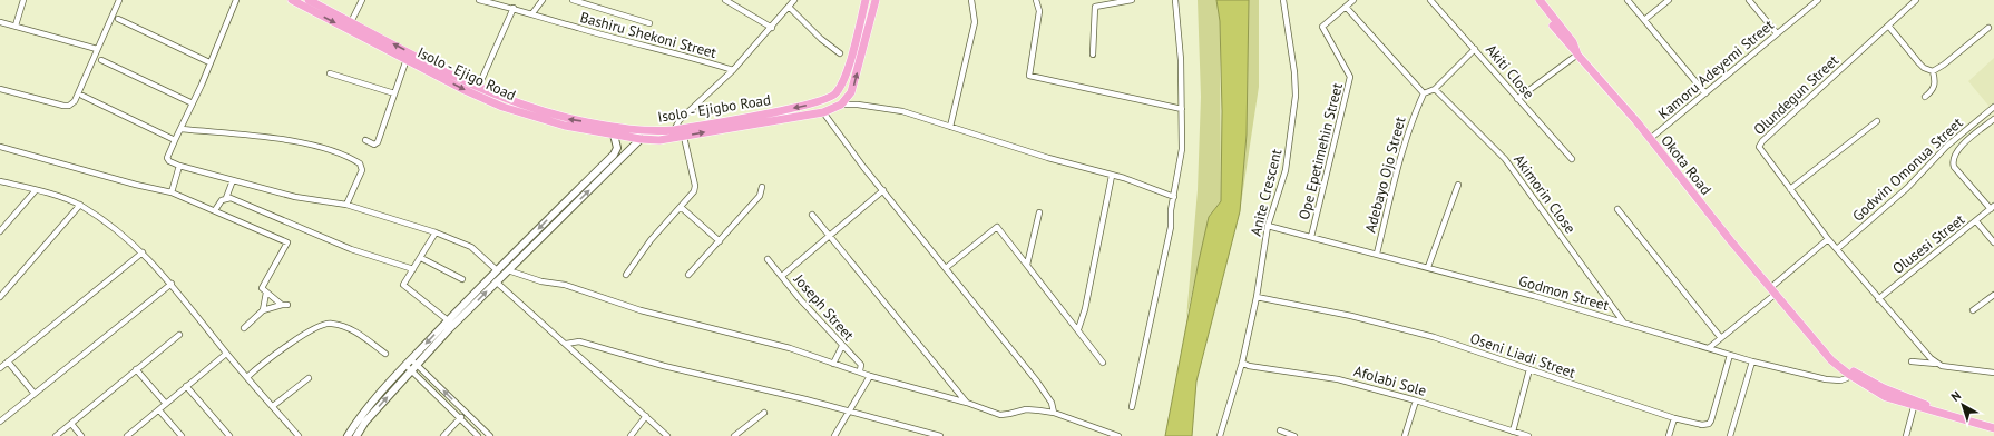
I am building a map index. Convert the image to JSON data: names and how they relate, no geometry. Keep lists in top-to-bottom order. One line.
{"streets":{"main road":["Isolo - Ejigo Road","Isolo - Ejigbo Road","Okota Road"],"street":["Bashiru Shekoni Street","Kamoru Adeyemi Street","Akiti Close","Olundegun Street","Ope Epetimehin Street","Godwin Omonua Street","Adebayo Ojo Street","Anite Crescent","Akimorin Close","Olusesi Street","Godmon Street","Joseph Street","Oseni Liadi Street","Afolabi Sole"]},"crossings":[["Kamoru Adeyemi Street","Okota Road"],["Isolo - Ejigo Road","Isolo - Ejigbo Road"],["Olundegun Street","Godwin Omonua Street"],["Olundegun Street","Olusesi Street"],["Ope Epetimehin Street","Godmon Street"],["Okota Road","Godmon Street"],["Adebayo Ojo Street","Godmon Street"],["Anite Crescent","Godmon Street"],["Anite Crescent","Oseni Liadi Street"],["Anite Crescent","Afolabi Sole"],["Akimorin Close","Godmon Street"],["Godmon Street","Oseni Liadi Street"]],"one_way":["Isolo - Ejigo Road"],"north":"top left"}
